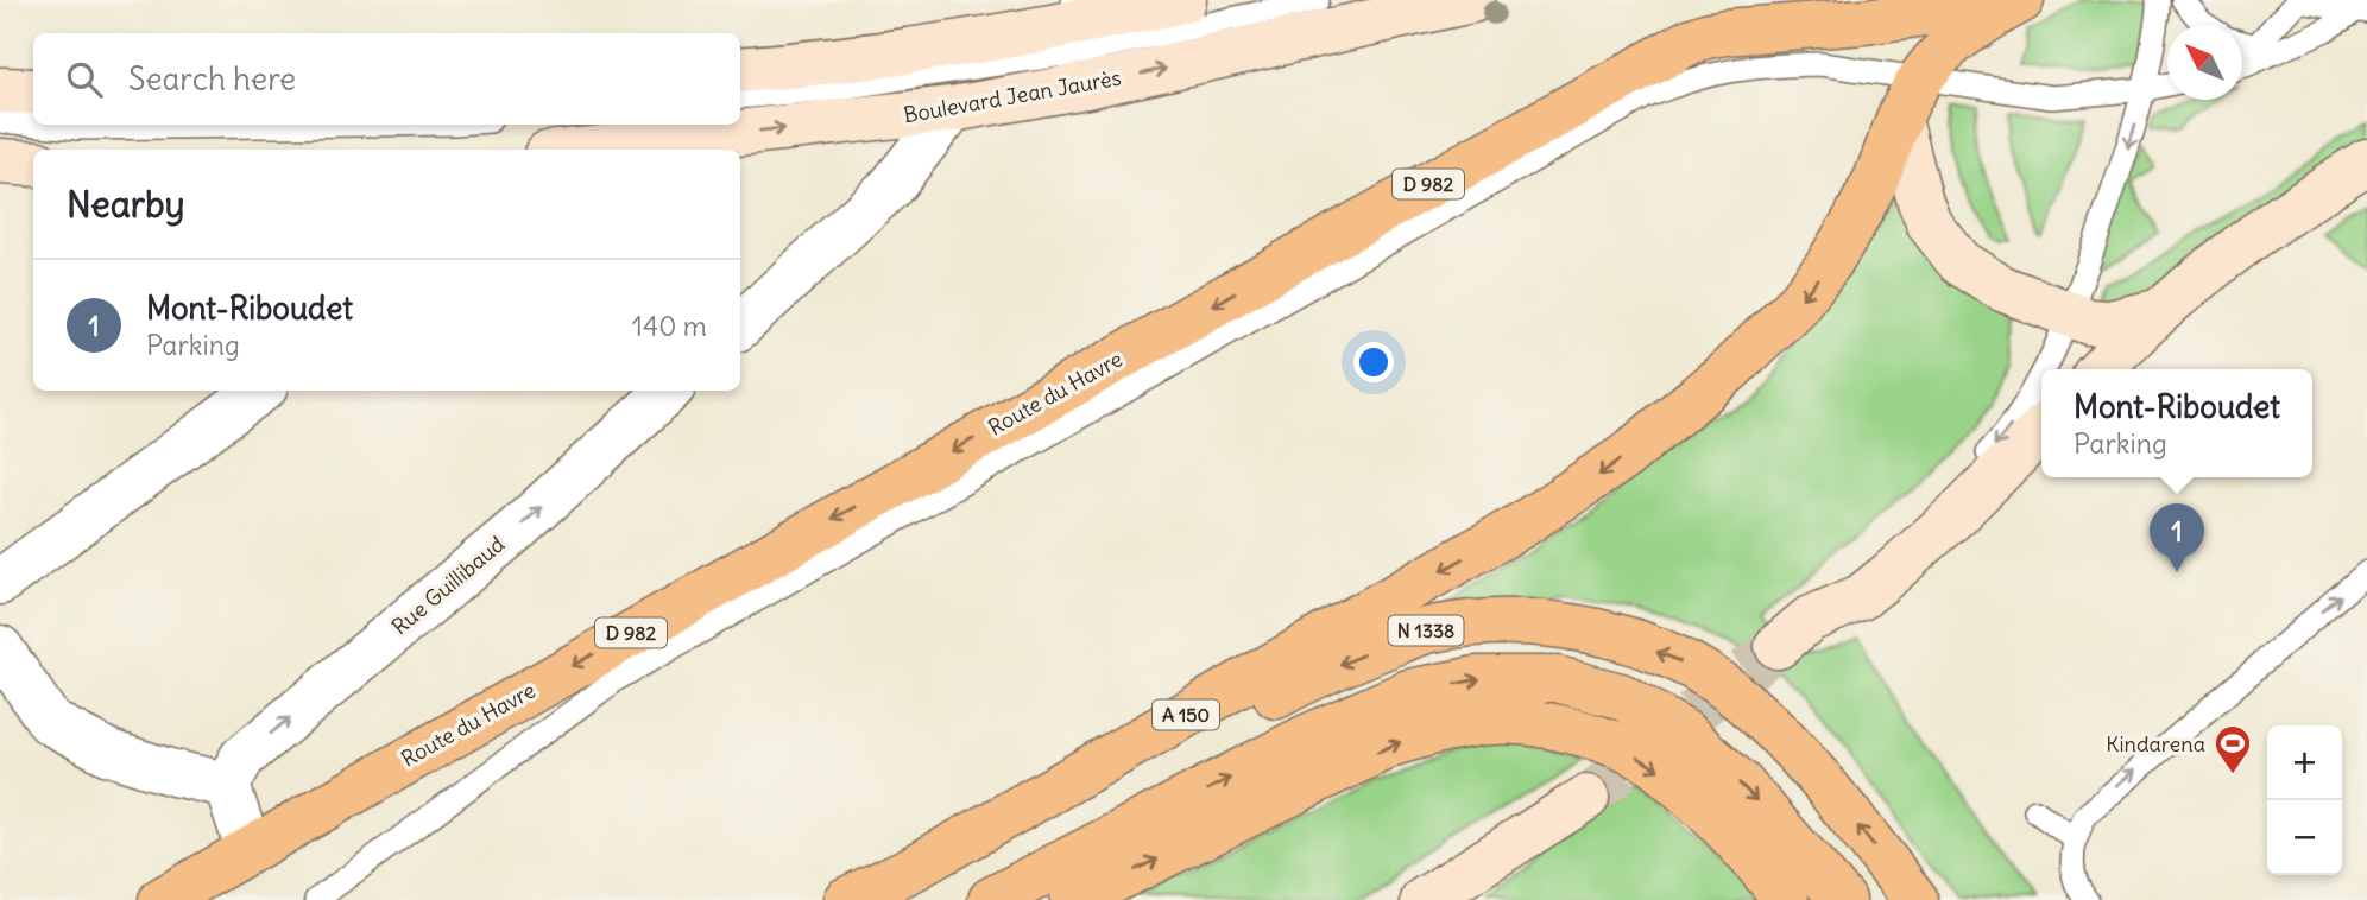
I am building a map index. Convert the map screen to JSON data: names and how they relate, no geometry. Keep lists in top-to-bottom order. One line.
{"streets":{"main road":["Boulevard Jean Jaurès","D 982","Route du Havre","N 1338","A 150"],"street":["Rue Guillibaud"]},"places":{"sports":["Kindarena"]},"north":"top left","page":{"search":"Search here","heading":"Nearby","list":[{"mark":"1","name":"Mont-Riboudet","note":"Parking","value":"140 m"}],"popup":["Mont-Riboudet","Parking"],"pins":"1","map_buttons":["+","−"]}}
